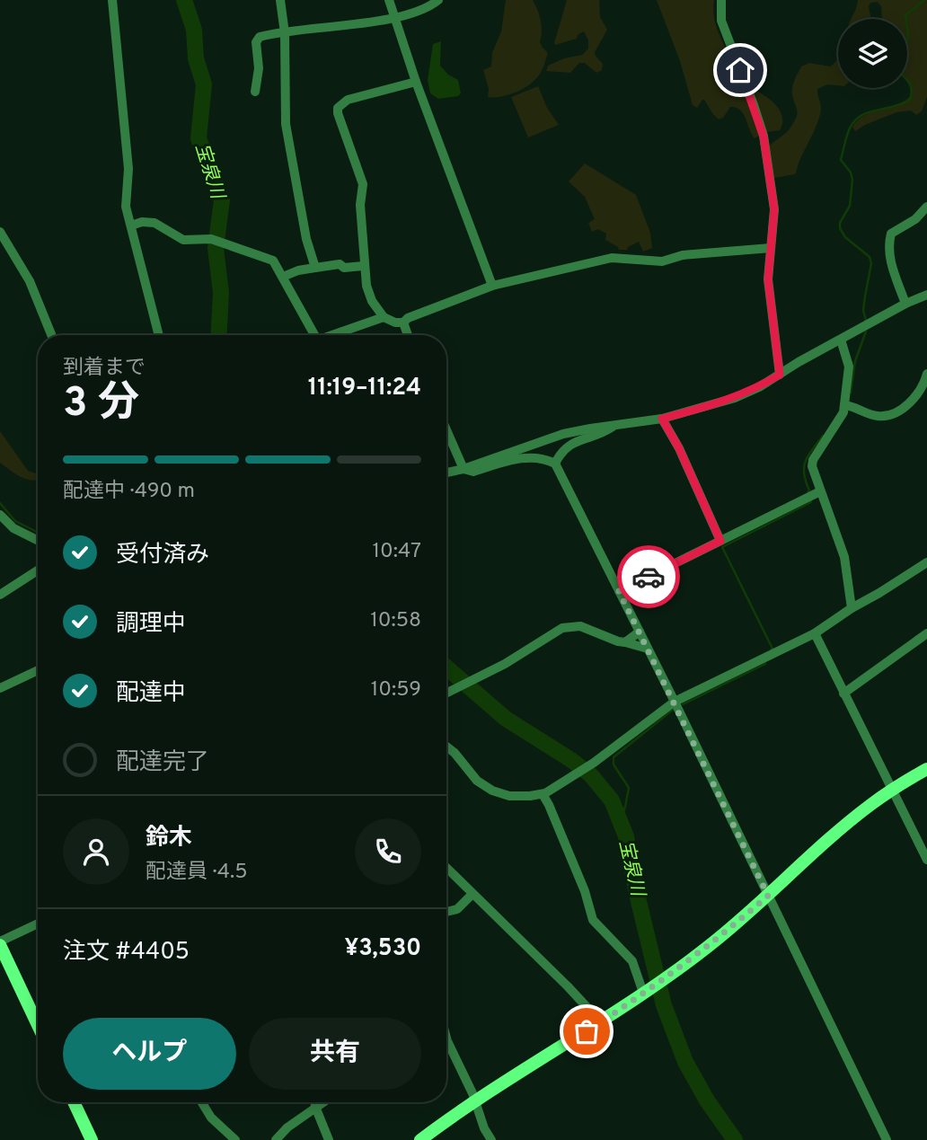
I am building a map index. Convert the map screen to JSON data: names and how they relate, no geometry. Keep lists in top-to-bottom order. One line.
{"water":["宝泉川"],"page":{"heading":["3 分","到着まで","11:19–11:24"],"panel":["鈴木","配達員 · 4.5","注文 #4405","¥3,530"],"bar":"配達中 · 490 m","list":[["受付済み","10:47"],["調理中","10:58"],["配達中","10:59"],"配達完了"],"buttons":["ヘルプ","共有"]}}
